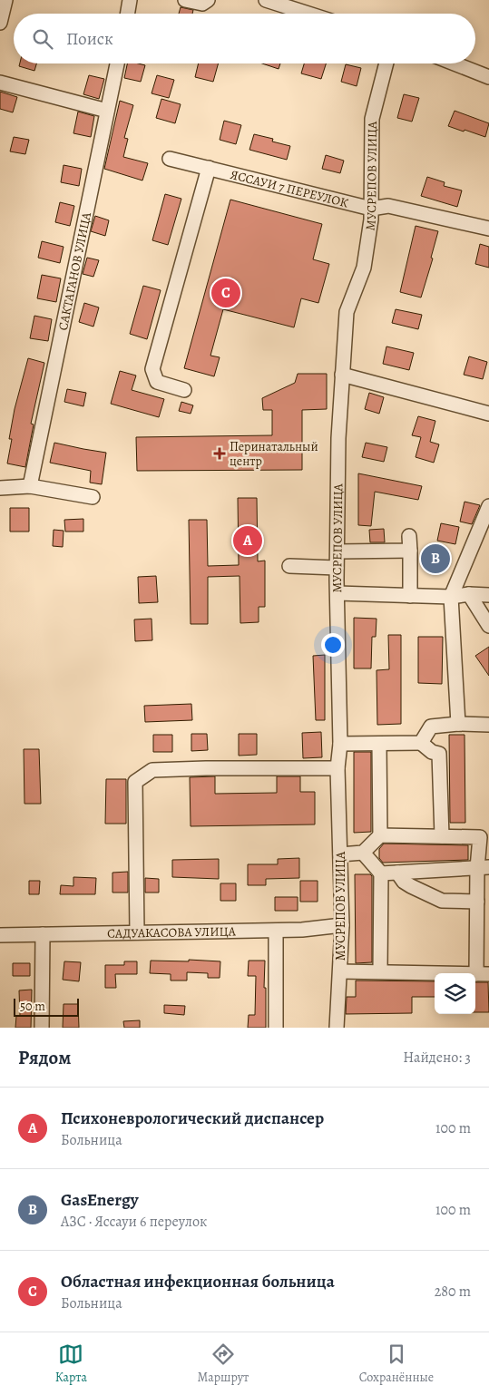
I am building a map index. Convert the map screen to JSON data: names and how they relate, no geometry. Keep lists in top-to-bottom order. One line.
{"streets":{"street":["МУСРЕПОВ УЛИЦА","ЯССАУИ 7 ПЕРЕУЛОК","САКТАГАНОВ УЛИЦА","САДУАКАСОВА УЛИЦА"]},"crossings":[["МУСРЕПОВ УЛИЦА","ЯССАУИ 7 ПЕРЕУЛОК"],["МУСРЕПОВ УЛИЦА","САДУАКАСОВА УЛИЦА"]],"places":{"health":["Перинатальный центр"]},"scale_bar":"50 m","page":{"search":"Поиск","pins":["C","A","B"],"scale":"50 m","heading":["Рядом","Найдено: 3"],"list":[{"mark":"A","name":"Психоневрологический диспансер","note":"Больница","value":"100 m"},{"mark":"B","name":"GasEnergy","note":"АЗС · Яссауи 6 переулок","value":"100 m"},{"mark":"C","name":"Областная инфекционная больница","note":"Больница","value":"280 m"}],"nav":["Карта","Маршрут","Сохранённые"]}}
